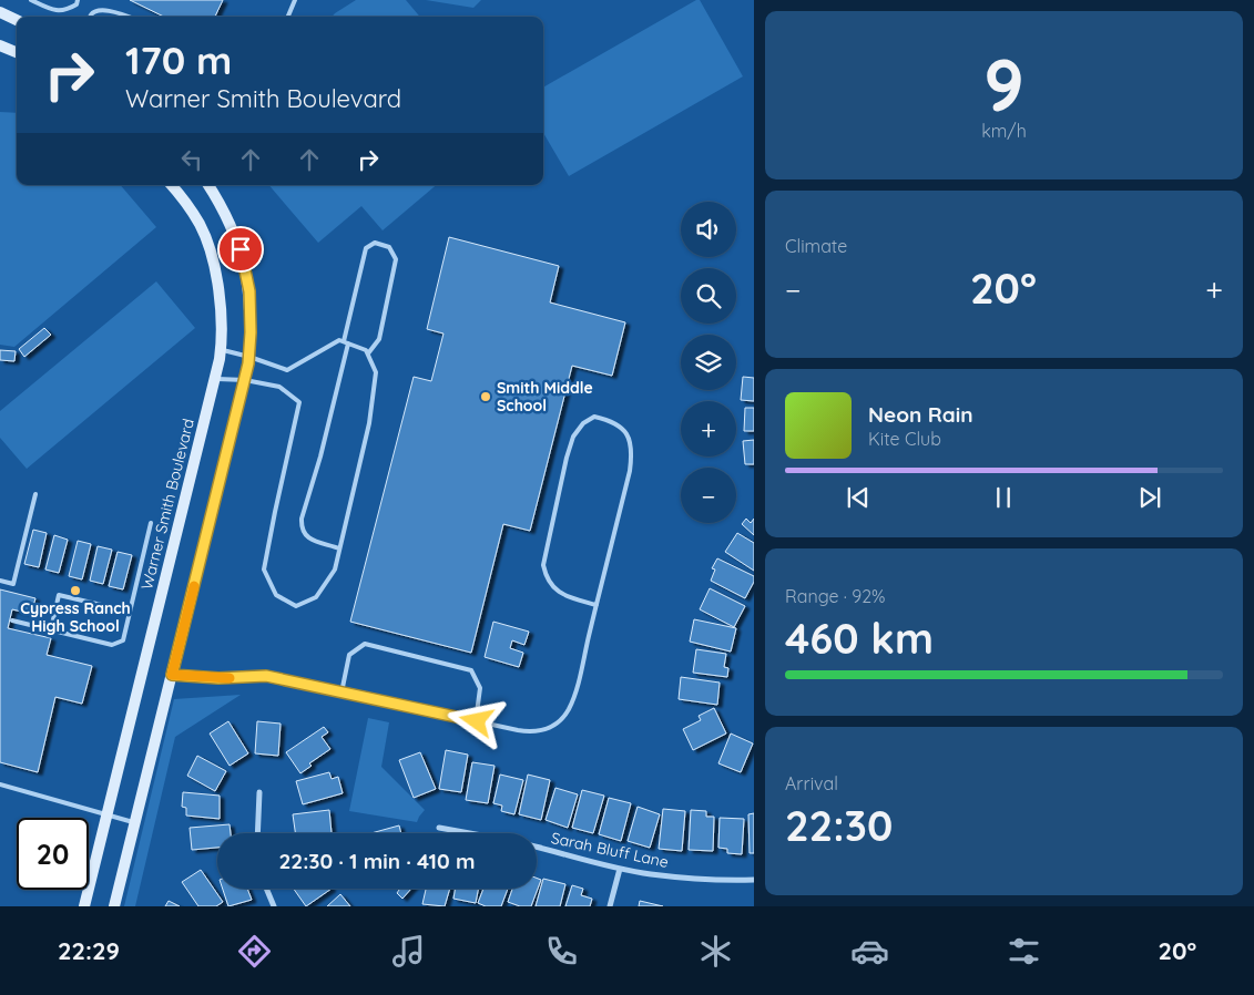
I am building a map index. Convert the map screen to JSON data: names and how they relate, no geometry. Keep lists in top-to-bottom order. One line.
{"streets":{"street":["Warner Smith Boulevard","Sarah Bluff Lane"]},"places":["Smith Middle School","Cypress Ranch High School"],"page":{"tile":[["9","km/h"],"Climate",["Range · 92%","460 km"],["Arrival","22:30"]],"turn":["170 m","Warner Smith Boulevard"],"map_buttons":["+","−"],"heat":["−","20°","+"],"song":["Neon Rain","Kite Club"],"limit":"20","trip":"22:30 · 1 min · 410 m","tabs":["22:29","20°"]}}
